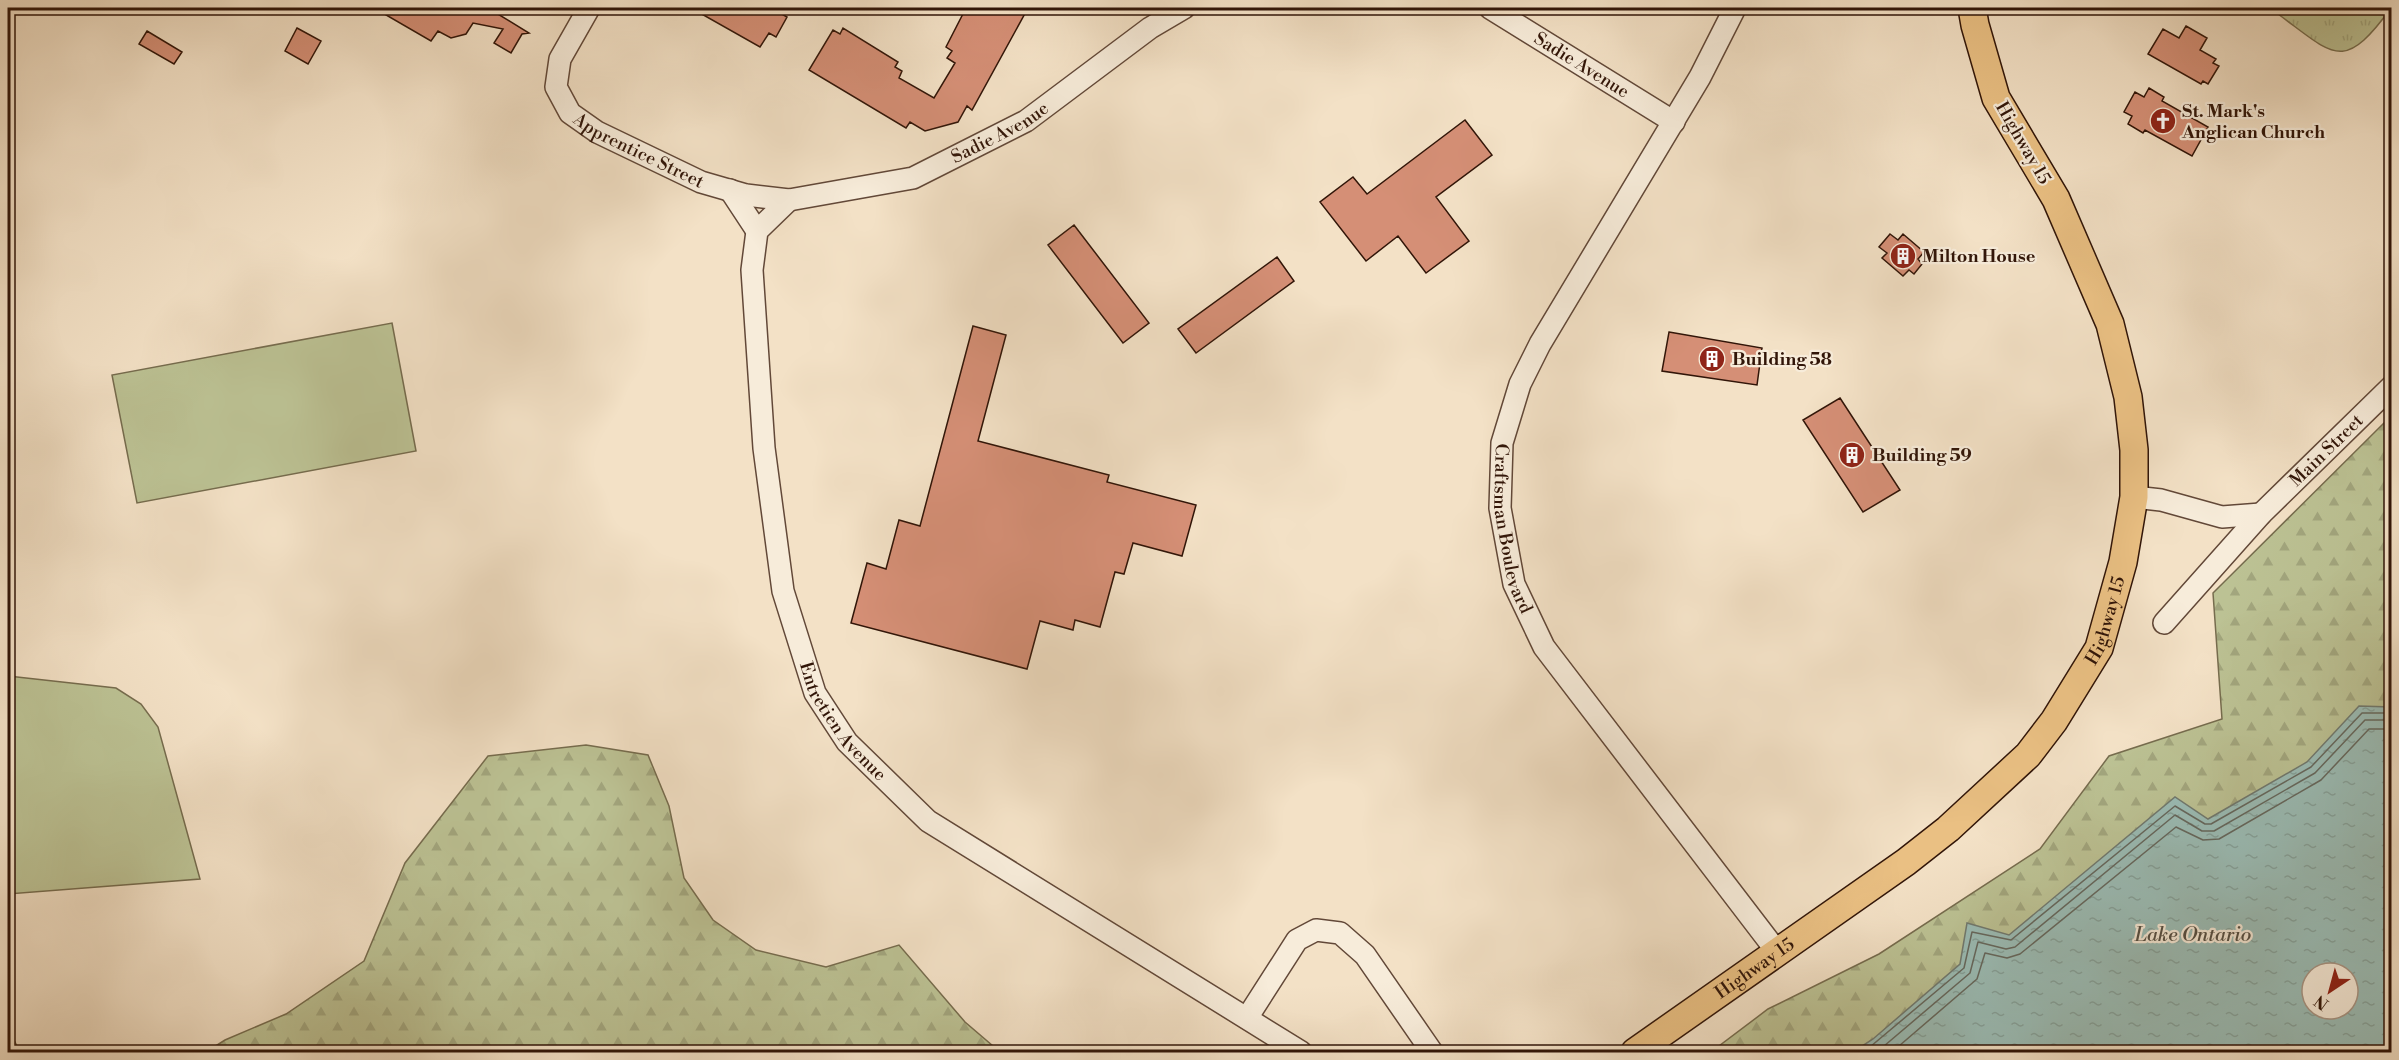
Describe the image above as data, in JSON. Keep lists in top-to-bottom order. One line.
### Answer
{"streets":{"main road":["Highway 15"],"street":["Sadie Avenue","Apprentice Street","Main Street","Craftsman Boulevard","Entretien Avenue"]},"crossings":[["Sadie Avenue","Apprentice Street"],["Sadie Avenue","Craftsman Boulevard"],["Highway 15","Craftsman Boulevard"]],"water":["Lake Ontario"],"places":{"church":["St. Mark's Anglican Church"],"building":["Milton House","Building 58","Building 59"]},"north":"bottom left"}
